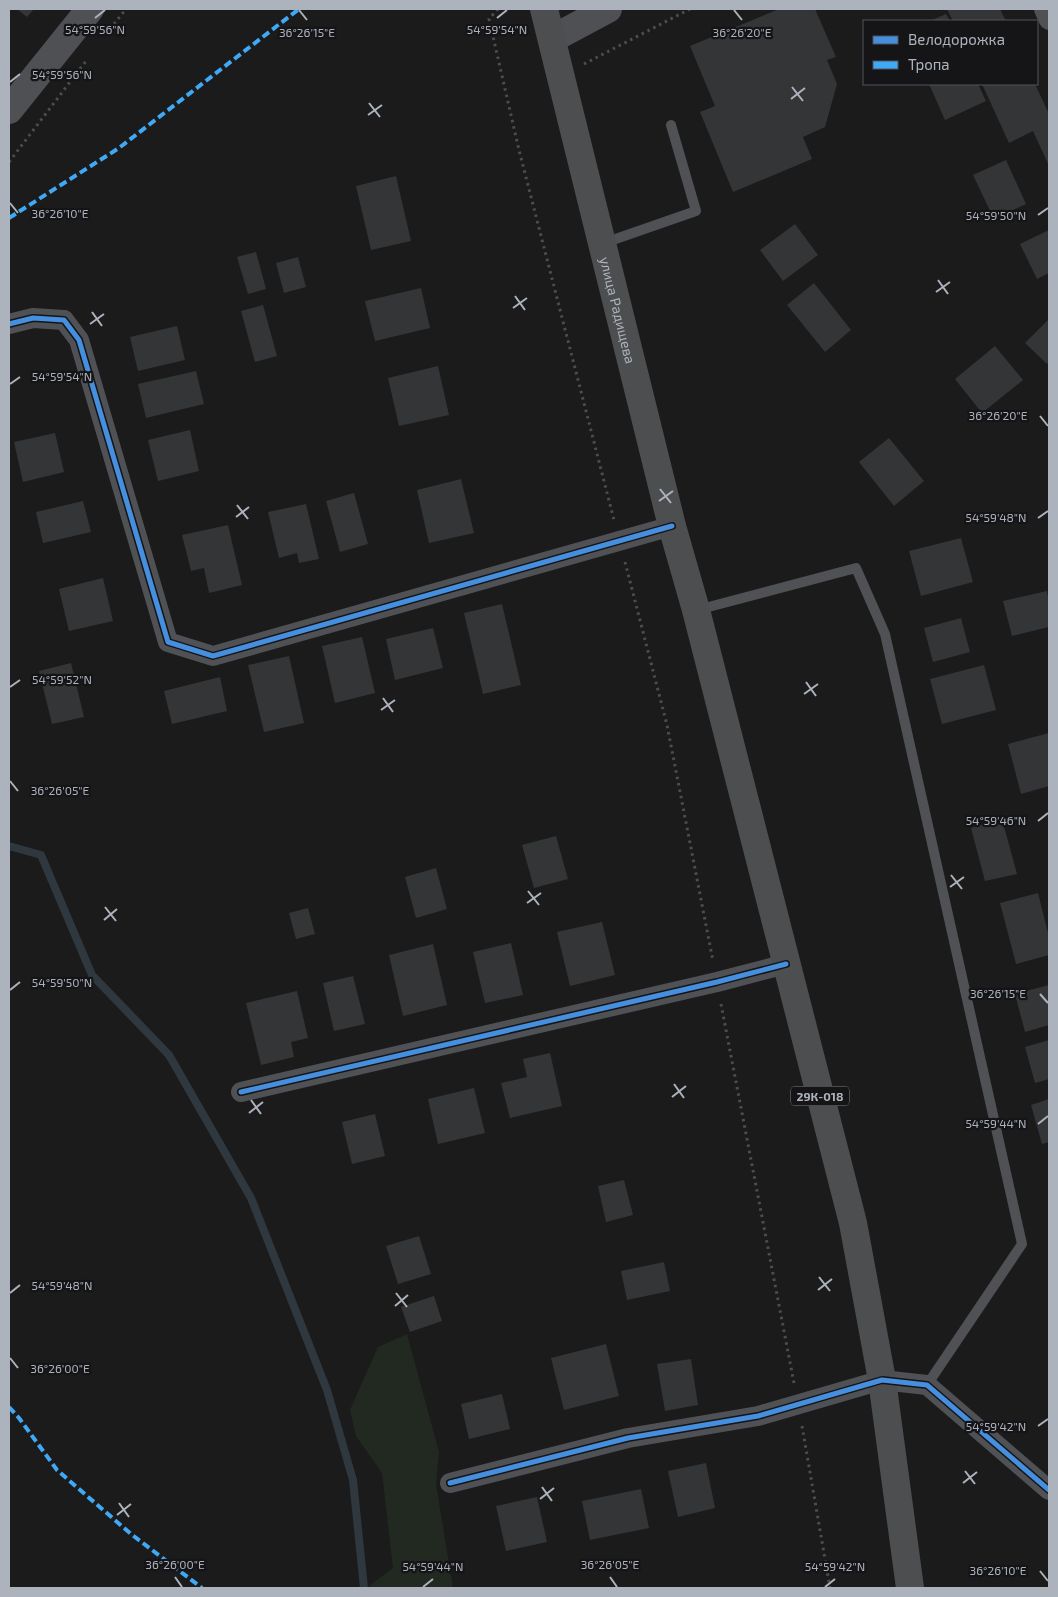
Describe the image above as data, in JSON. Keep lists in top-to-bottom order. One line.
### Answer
{"streets":{"main road":["улица Радищева","29К-018"]},"crossings":[["улица Радищева","29К-018"]],"legend":["Велодорожка","Тропа"],"coordinates":["54°59'56\"N","54°59'54\"N","36°26'15\"E","36°26'20\"E","36°26'10\"E","54°59'50\"N","54°59'48\"N","54°59'52\"N","36°26'05\"E","54°59'46\"N","54°59'44\"N","36°26'00\"E","54°59'42\"N"]}
